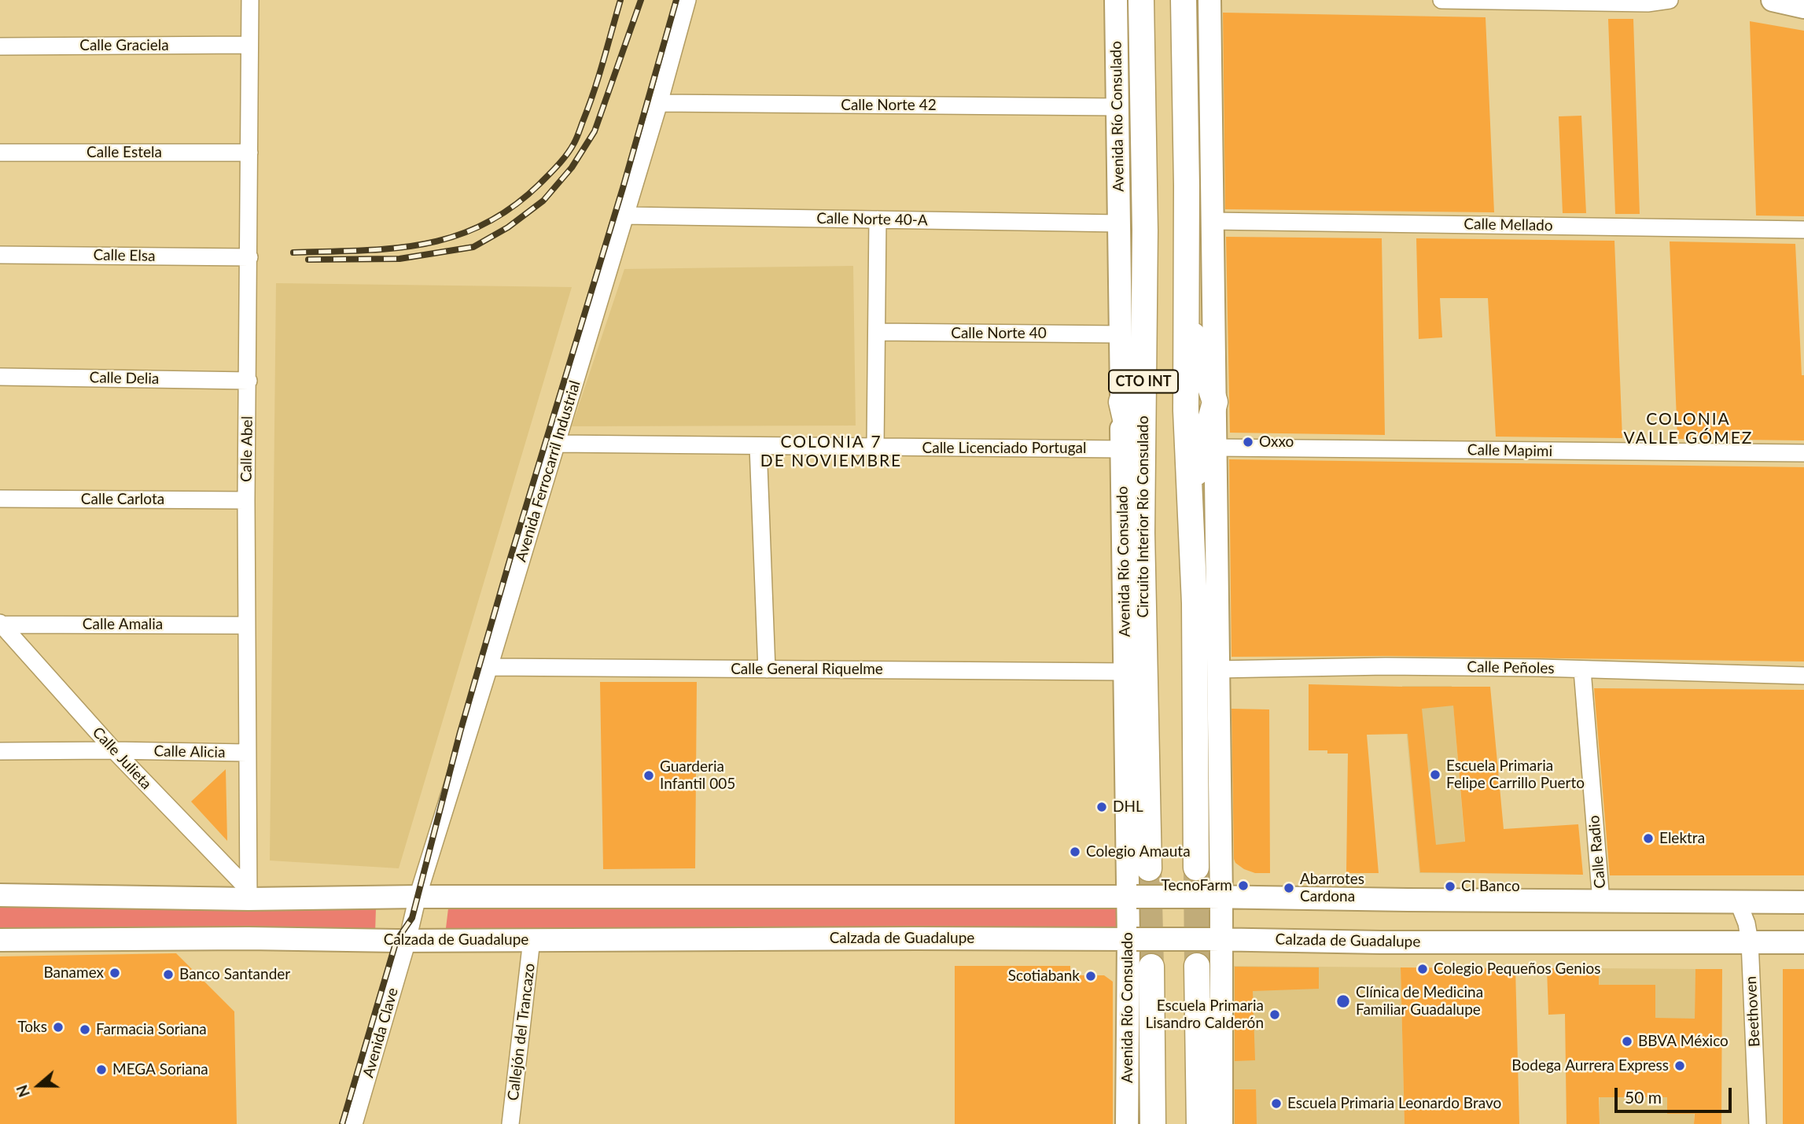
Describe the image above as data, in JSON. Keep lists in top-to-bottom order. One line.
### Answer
{"streets":{"highway":["CTO INT","Circuito Interior Río Consulado"],"main road":["Avenida Río Consulado","Calzada de Guadalupe"],"street":["Calle Graciela","Calle Norte 42","Calle Estela","Calle Norte 40-A","Calle Mellado","Calle Elsa","Calle Norte 40","Calle Delia","Calle Licenciado Portugal","Calle Abel","Calle Mapimi","Avenida Ferrocarril Industrial","Calle Carlota","Calle Amalia","Calle Peñoles","Calle General Riquelme","Calle Alicia","Calle Julieta","Calle Radio","Beethoven","Callejón del Trancazo","Avenida Clave"]},"crossings":[["Calle Graciela","Calle Abel"],["Calle Norte 42","Avenida Río Consulado"],["Calle Norte 42","Avenida Ferrocarril Industrial"],["Avenida Río Consulado","Calle Norte 40-A"],["Avenida Río Consulado","Calle Norte 40"],["Avenida Río Consulado","Calle Licenciado Portugal"],["Avenida Río Consulado","Circuito Interior Río Consulado"],["Avenida Río Consulado","Calle General Riquelme"],["Avenida Río Consulado","Calzada de Guadalupe"],["Calle Estela","Calle Abel"],["Calle Norte 40-A","Avenida Ferrocarril Industrial"],["Calle Elsa","Calle Abel"],["Calle Norte 40","Circuito Interior Río Consulado"],["Calle Delia","Calle Abel"],["Calle Licenciado Portugal","Avenida Ferrocarril Industrial"],["Calle Abel","Calle Carlota"],["Calle Abel","Calle Amalia"],["Calle Abel","Calle Alicia"],["Calle Abel","Calle Julieta"],["Avenida Ferrocarril Industrial","Calle General Riquelme"],["Avenida Ferrocarril Industrial","Calzada de Guadalupe"],["Avenida Ferrocarril Industrial","Avenida Clave"],["Calle Amalia","Calle Julieta"],["Calle Peñoles","Calle Radio"],["Calle Alicia","Calle Julieta"],["Calzada de Guadalupe","Beethoven"],["Calzada de Guadalupe","Callejón del Trancazo"],["Calzada de Guadalupe","Avenida Clave"]],"districts":["COLONIA VALLE GÓMEZ","COLONIA 7 DE NOVIEMBRE"],"places":["Oxxo","Escuela Primaria Felipe Carrillo Puerto","Guarderia Infantil 005","DHL","Elektra","Colegio Amauta","TecnoFarm","CI Banco","Abarrotes Cardona","Colegio Pequeños Genios","Banamex","Banco Santander","Scotiabank","Clínica de Medicina Familiar Guadalupe","Escuela Primaria Lisandro Calderón","Toks","Farmacia Soriana","BBVA México","Bodega Aurrera Express","MEGA Soriana","Escuela Primaria Leonardo Bravo"],"scale_bar":"50 m","north":"left"}
